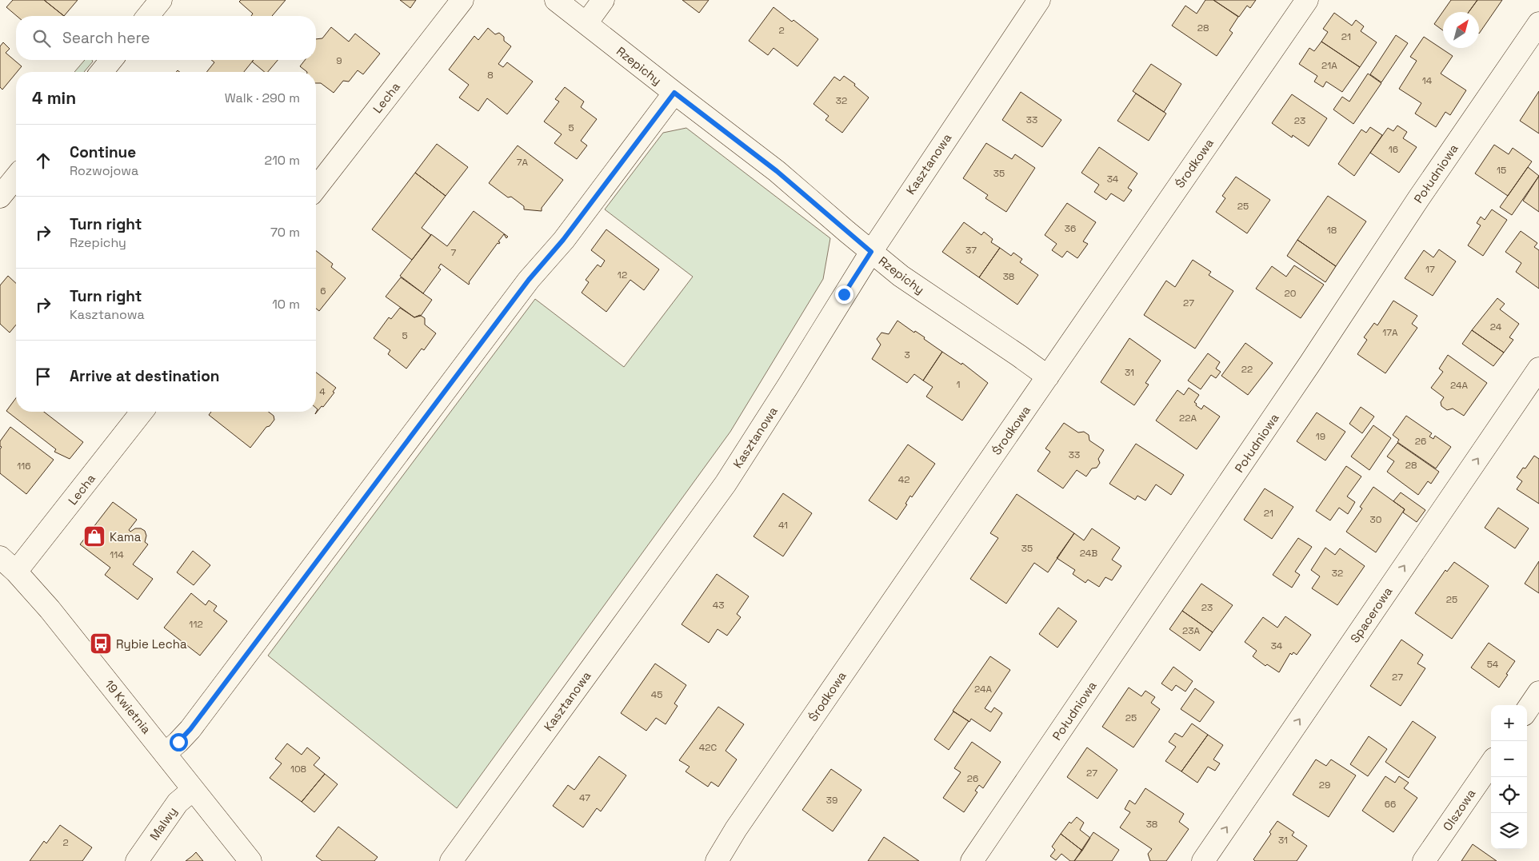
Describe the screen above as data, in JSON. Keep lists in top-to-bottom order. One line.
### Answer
{"streets":{"street":["Rzepichy","Lecha","Środkowa","Kasztanowa","Południowa","Spacerowa","19 Kwietnia","Olszowa","Malwy"]},"crossings":[["Rzepichy","Środkowa"],["Rzepichy","Kasztanowa"],["Lecha","19 Kwietnia"],["19 Kwietnia","Malwy"]],"one_way":["Spacerowa"],"places":{"shop":["Kama"],"bus stop":["Rybie Lecha"]},"house_numbers":["28","2","21","9","21A","8","14","32","33","23","5","16","7A","15","35","34","25","36","18","37","7","17","12","38","6","20","27","24","17A","5","3","22","31","1","24A","4","22A","19","26","33","28","116","42","21","30","41","35","24B","114","32","25","43","23","112","23A","34","54","27","24A","45","25","42C","108","27","26","29","47","39","66","38","31","2"],"north":"top right","page":{"search":"Search here","heading":["4 min","Walk · 290 m"],"list":[["Continue","Rozwojowa","210 m"],["Turn right","Rzepichy","70 m"],["Turn right","Kasztanowa","10 m"],"Arrive at destination"],"map_buttons":["+","−"]}}
